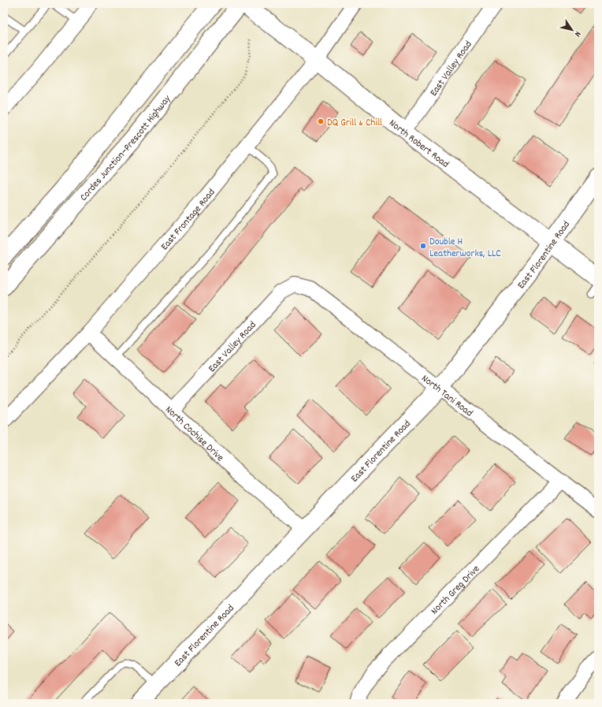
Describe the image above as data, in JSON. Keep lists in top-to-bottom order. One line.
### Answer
{"streets":{"main road":["North Robert Road","Cordes Junction–Prescott Highway","East Florentine Road"],"street":["East Valley Road","East Frontage Road","North Tani Road","North Cochise Drive","North Greg Drive"]},"crossings":[["East Valley Road","North Robert Road"],["East Valley Road","North Tani Road"],["East Valley Road","North Cochise Drive"],["North Robert Road","East Frontage Road"],["North Robert Road","East Florentine Road"],["East Frontage Road","North Cochise Drive"],["East Florentine Road","North Tani Road"],["East Florentine Road","North Cochise Drive"],["North Tani Road","North Greg Drive"]],"places":["DQ Grill & Chill","Double H Leatherworks, LLC"],"north":"bottom right"}
